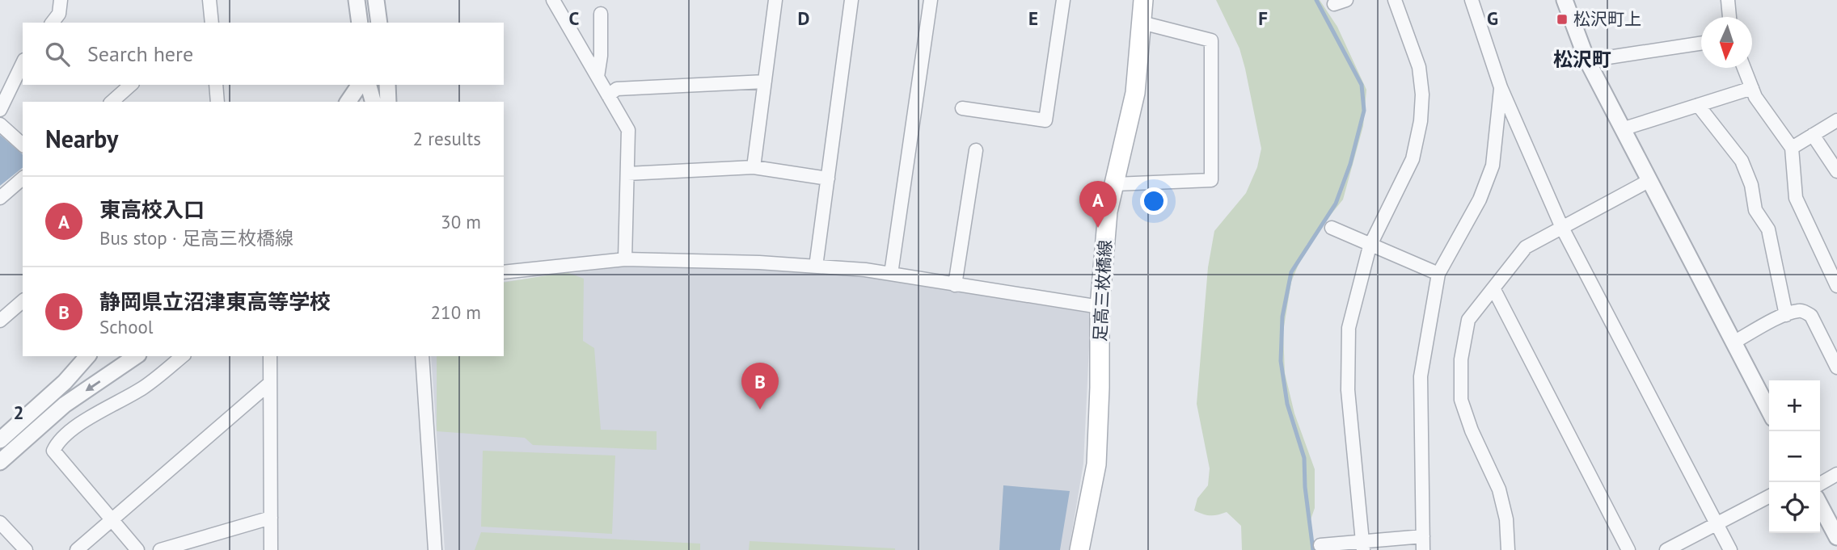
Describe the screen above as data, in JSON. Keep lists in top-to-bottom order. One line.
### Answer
{"streets":{"main road":["足高三枚橋線"]},"districts":["松沢町"],"places":{"transit":["松沢町上"]},"north":"bottom","page":{"search":"Search here","heading":["Nearby","2 results"],"list":[{"mark":"A","name":"東高校入口","note":"Bus stop · 足高三枚橋線","value":"30 m"},{"mark":"B","name":"静岡県立沼津東高等学校","note":"School","value":"210 m"}],"pins":["A","B"],"map_buttons":["+","−"]},"grid":{"columns":["C","D","E","F","G"],"rows":["2"]}}
